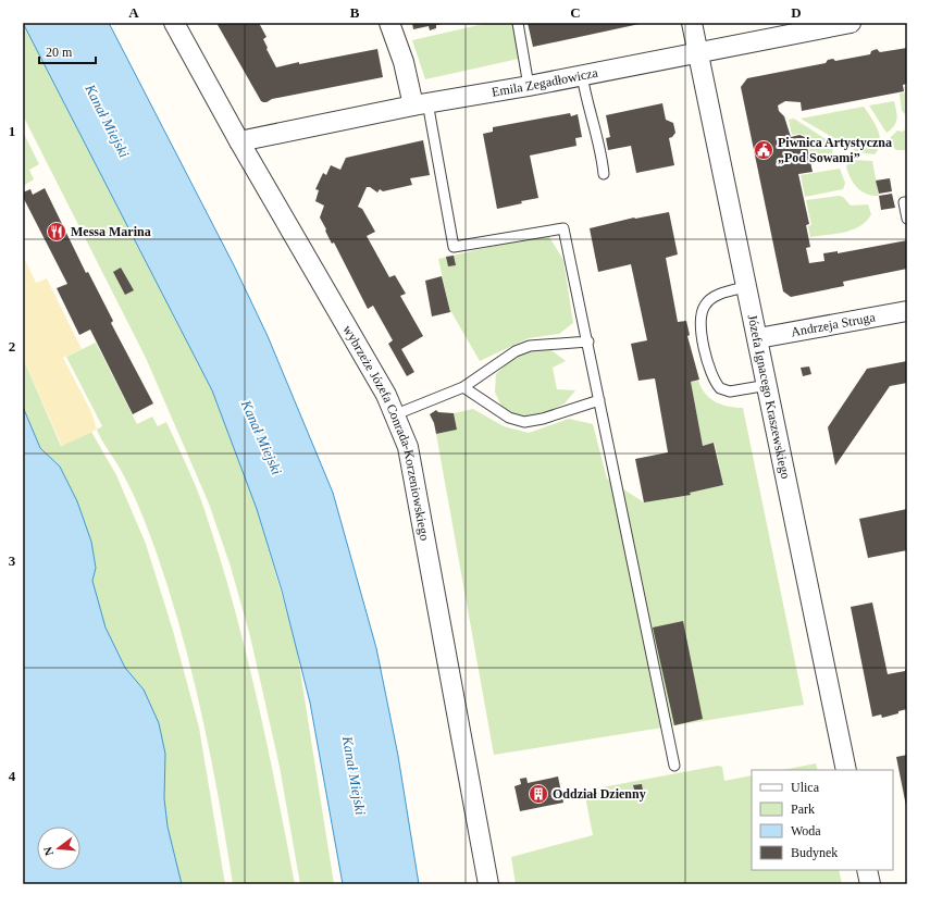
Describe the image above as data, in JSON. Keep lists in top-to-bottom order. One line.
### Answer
{"streets":{"street":["Emila Zegadłowicza","Andrzeja Struga","Józefa Ignacego Kraszewskiego","wybrzeże Józefa Conrada-Korzeniowskiego"]},"crossings":[["Emila Zegadłowicza","Józefa Ignacego Kraszewskiego"],["Emila Zegadłowicza","wybrzeże Józefa Conrada-Korzeniowskiego"],["Andrzeja Struga","Józefa Ignacego Kraszewskiego"]],"water":["Kanał Miejski"],"places":{"public building":["Piwnica Artystyczna „Pod Sowami”"],"restaurant":["Messa Marina"],"building":["Oddział Dzienny"]},"legend":["Ulica","Park","Woda","Budynek"],"scale_bar":"20 m","north":"left","grid":{"columns":["A","B","C","D"],"rows":["1","2","3","4"]}}
